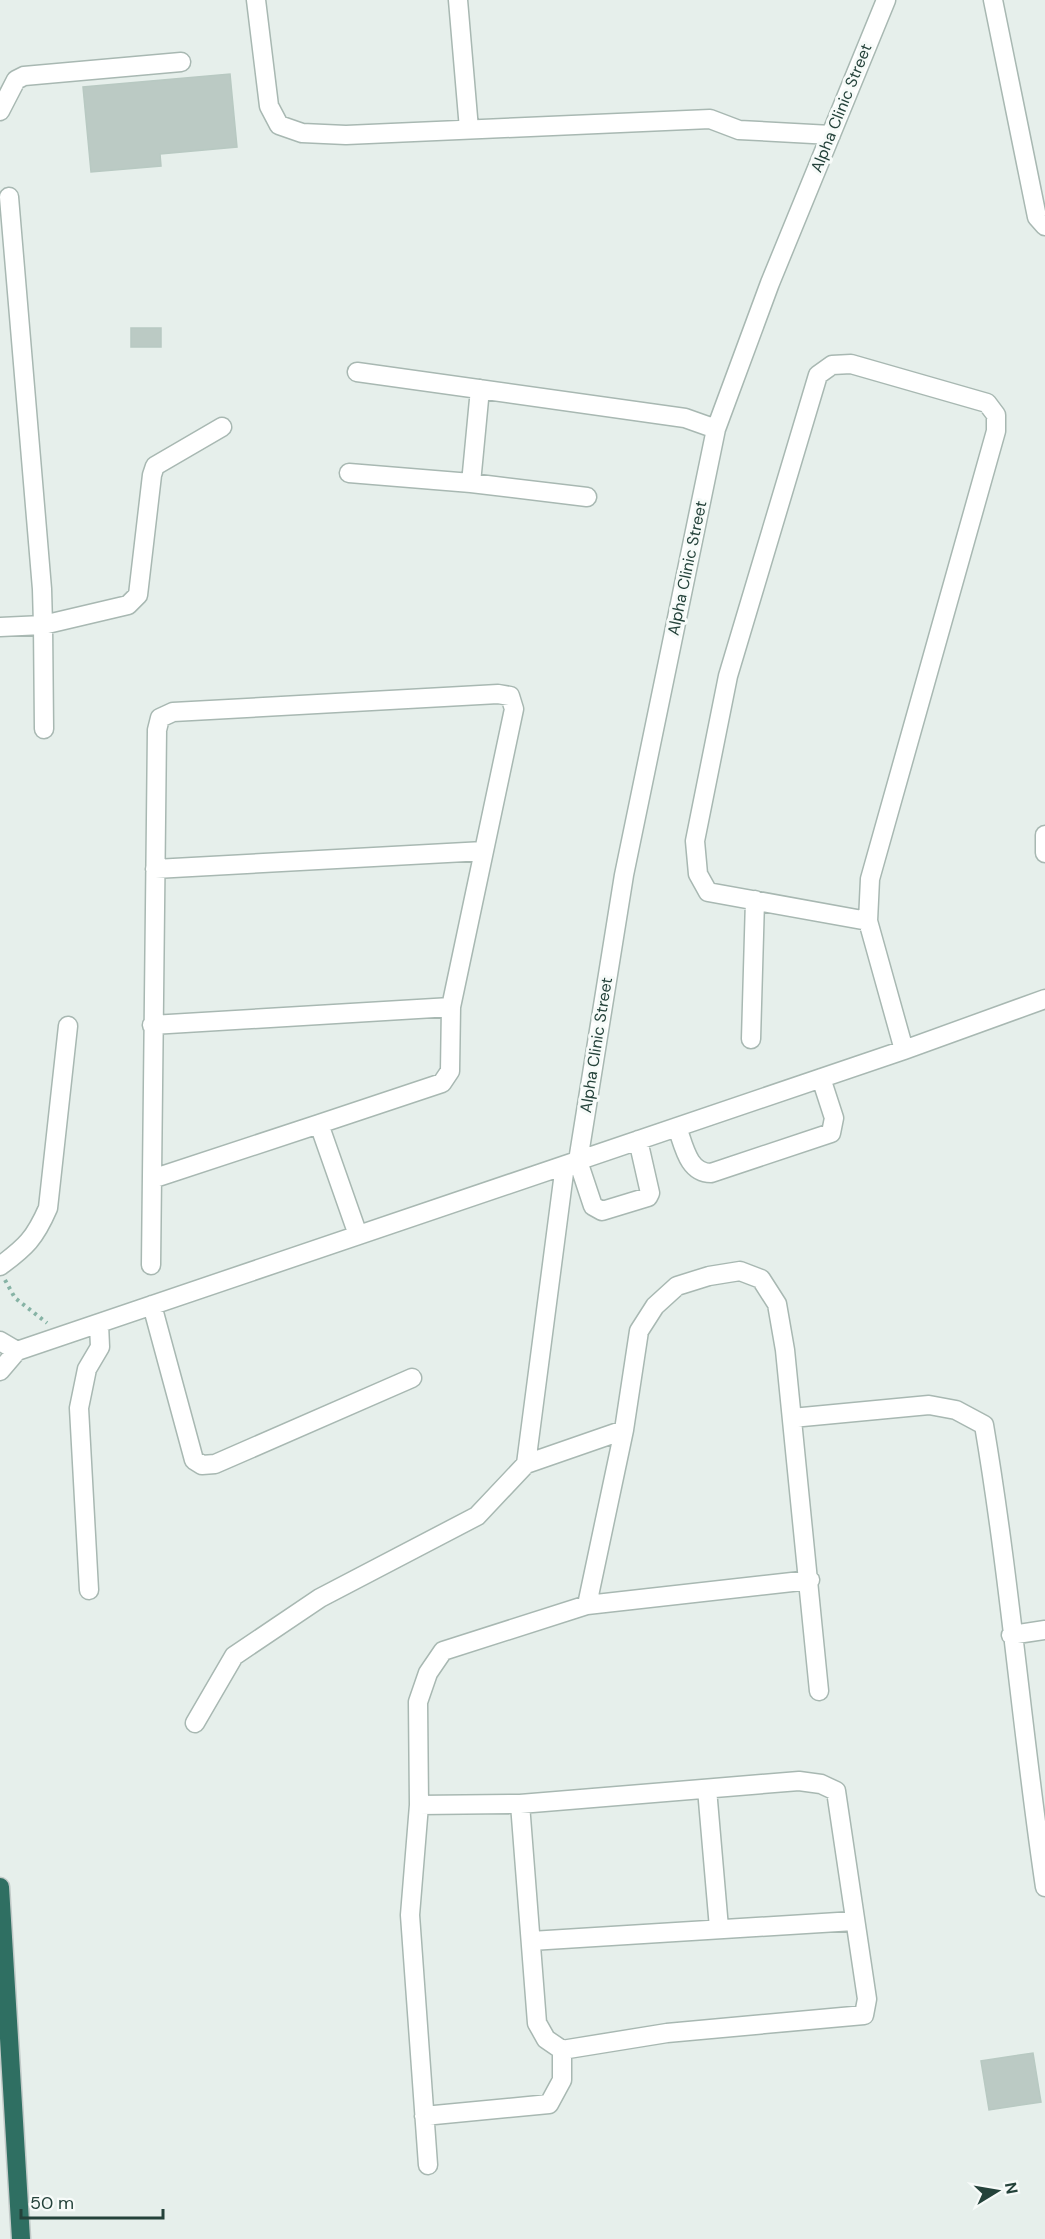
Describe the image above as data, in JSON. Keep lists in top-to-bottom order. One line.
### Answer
{"streets":{"street":["Alpha Clinic Street"]},"scale_bar":"50 m","north":"right"}
